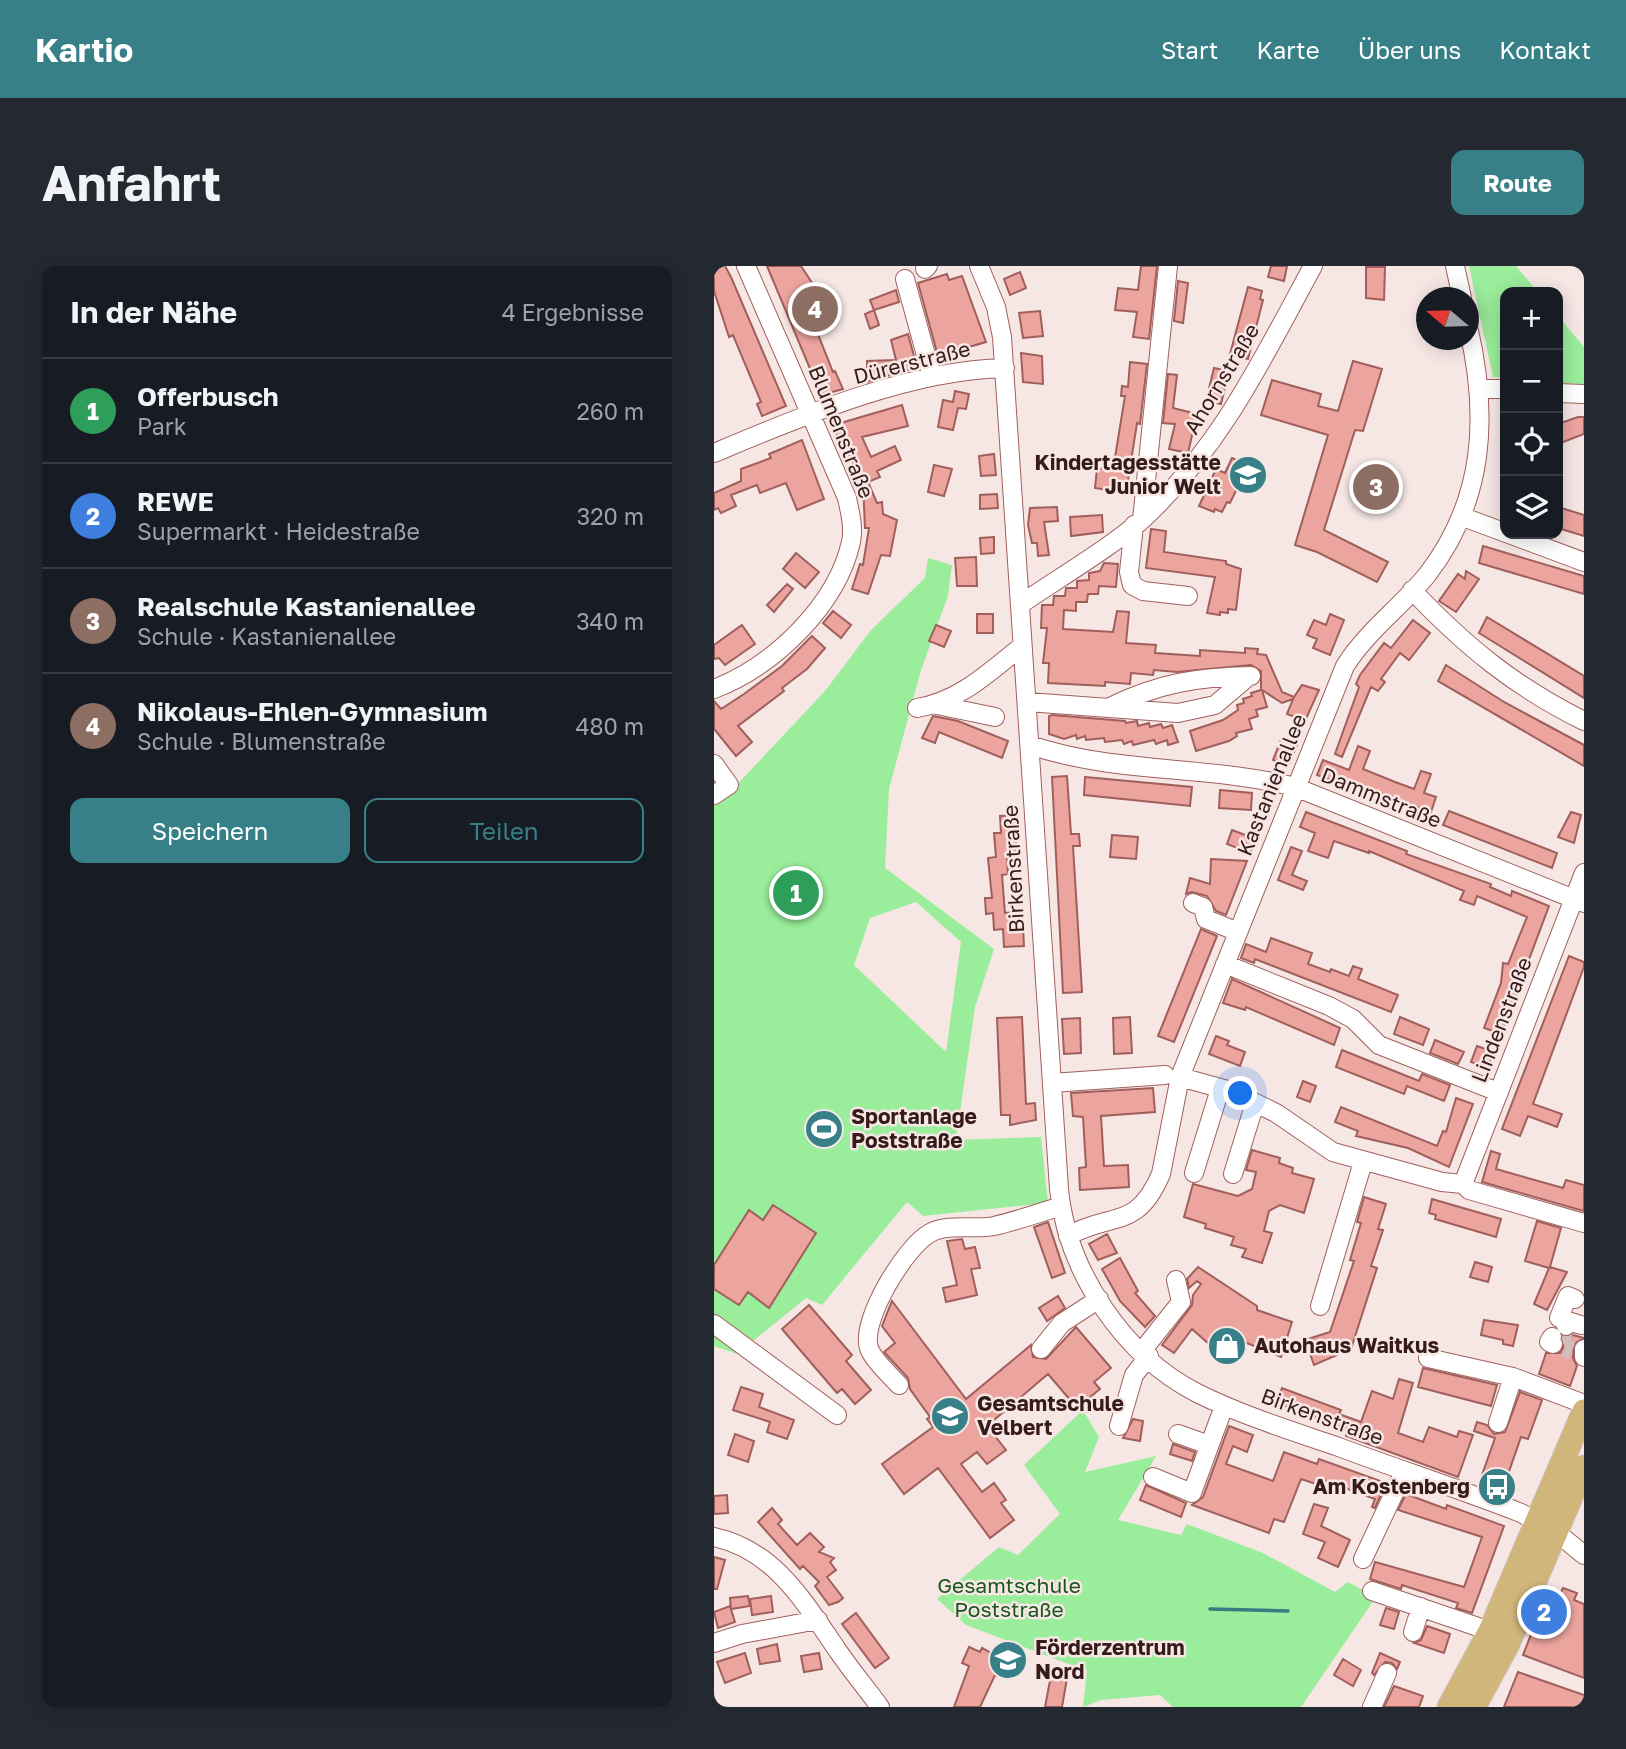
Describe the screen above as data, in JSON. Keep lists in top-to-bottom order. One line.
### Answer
{"streets":{"street":["Dürerstraße","Ahornstraße","Blumenstraße","Kastanienallee","Dammstraße","Birkenstraße","Lindenstraße"]},"crossings":[["Dürerstraße","Blumenstraße"],["Dürerstraße","Birkenstraße"],["Ahornstraße","Birkenstraße"],["Kastanienallee","Dammstraße"],["Kastanienallee","Birkenstraße"],["Dammstraße","Birkenstraße"],["Dammstraße","Lindenstraße"]],"parks":["Gesamtschule Poststraße"],"places":{"school or university":["Kindertagesstätte Junior Welt","Gesamtschule Velbert","Förderzentrum Nord"],"sports":["Sportanlage Poststraße"],"shop":["Autohaus Waitkus"],"bus stop":["Am Kostenberg"]},"north":"left","page":{"header":"Kartio","nav":["Start","Karte","Über uns","Kontakt"],"buttons":["Route",["Speichern","Teilen"]],"title":"Anfahrt","heading":["In der Nähe","4 Ergebnisse"],"pins":["4","3","1","2"],"map_buttons":["+","−"],"list":[{"mark":"1","name":"Offerbusch","note":"Park","value":"260 m"},{"mark":"2","name":"REWE","note":"Supermarkt · Heidestraße","value":"320 m"},{"mark":"3","name":"Realschule Kastanienallee","note":"Schule · Kastanienallee","value":"340 m"},{"mark":"4","name":"Nikolaus-Ehlen-Gymnasium","note":"Schule · Blumenstraße","value":"480 m"}]}}
